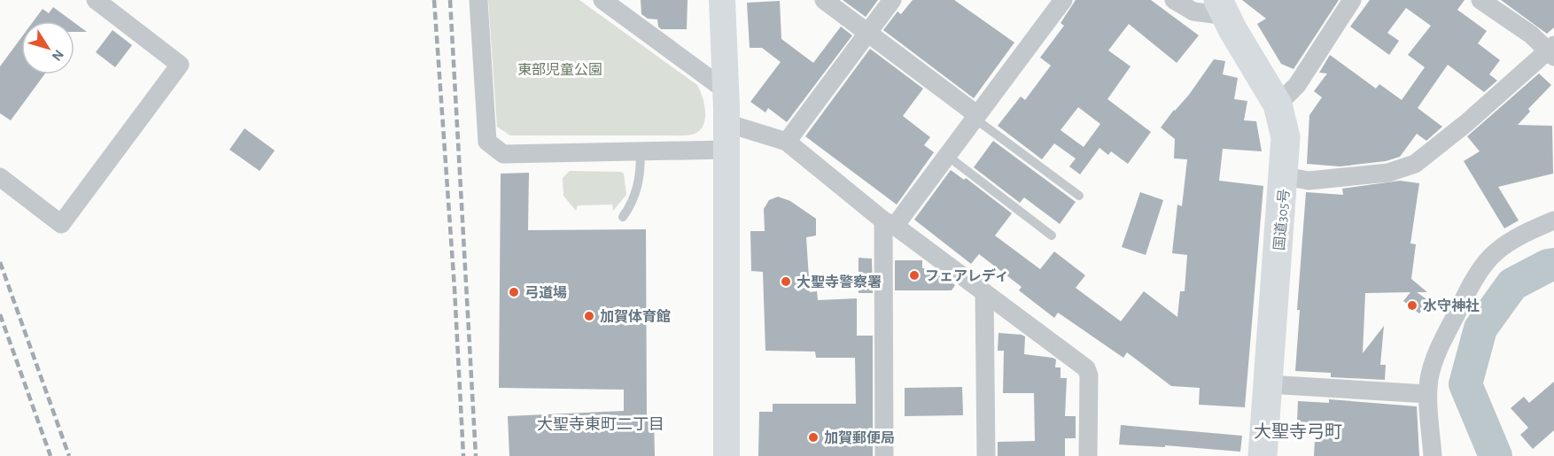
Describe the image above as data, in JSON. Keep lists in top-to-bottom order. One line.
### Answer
{"streets":{"highway":["国道305号"]},"districts":["大聖寺東町二丁目","大聖寺弓町"],"parks":["東部児童公園"],"places":["フェアレディ","大聖寺警察署","弓道場","水守神社","加賀体育館","加賀郵便局"],"north":"bottom right"}
